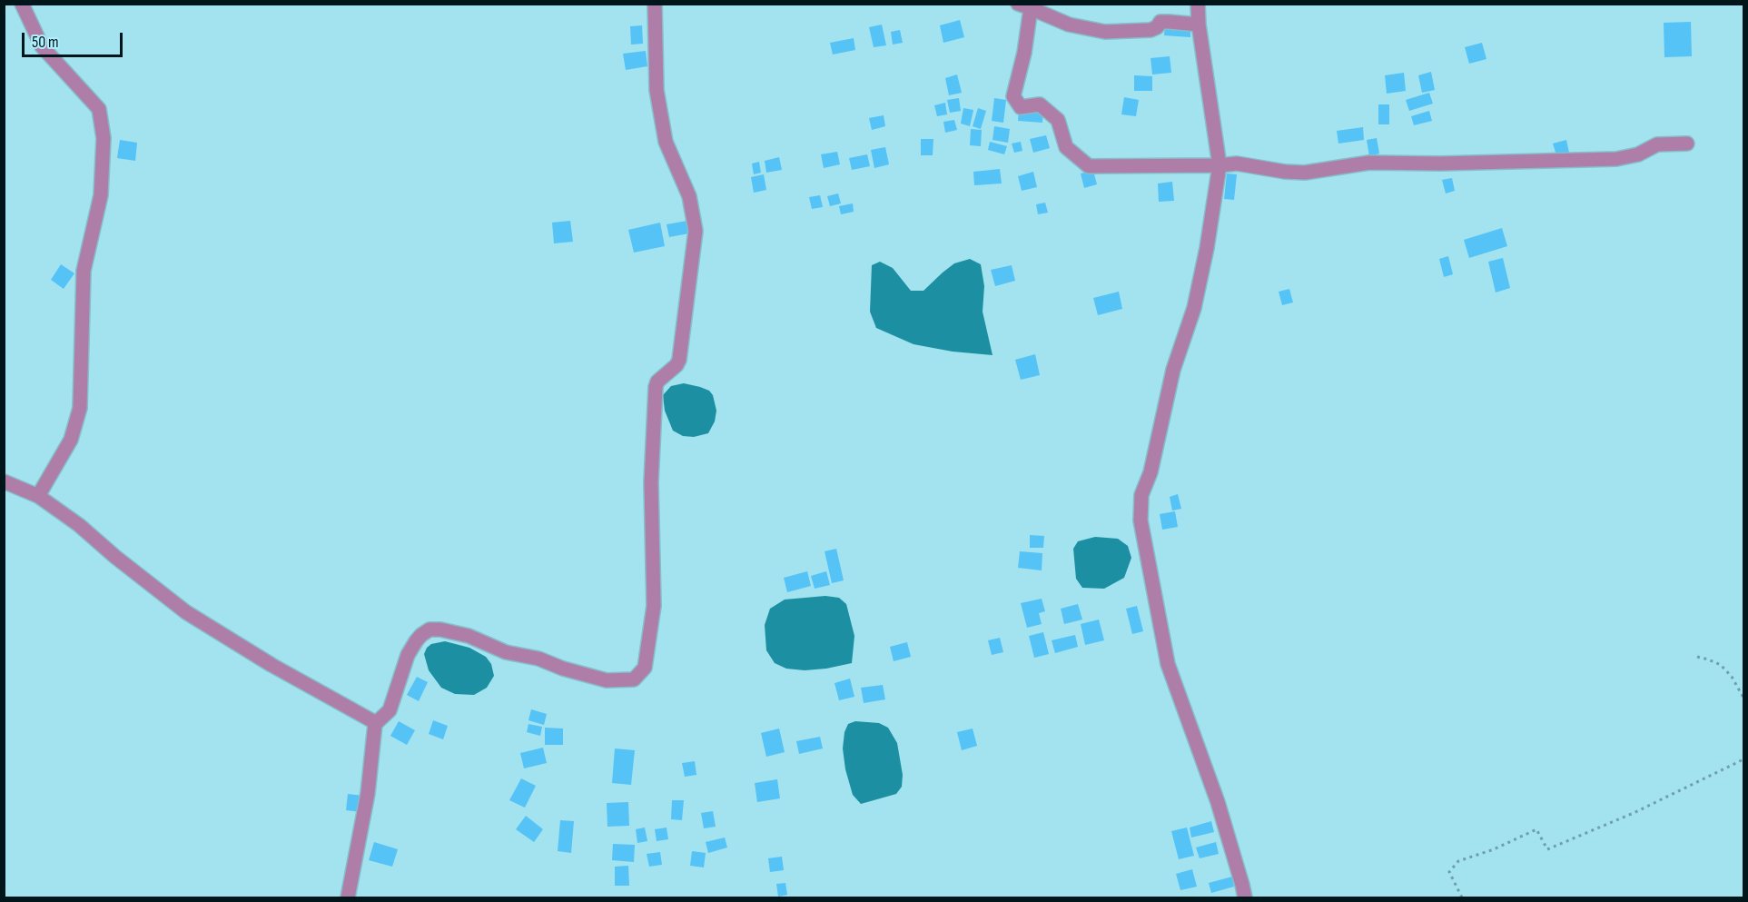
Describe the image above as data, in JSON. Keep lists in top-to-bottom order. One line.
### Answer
{"scale_bar":"50 m"}
